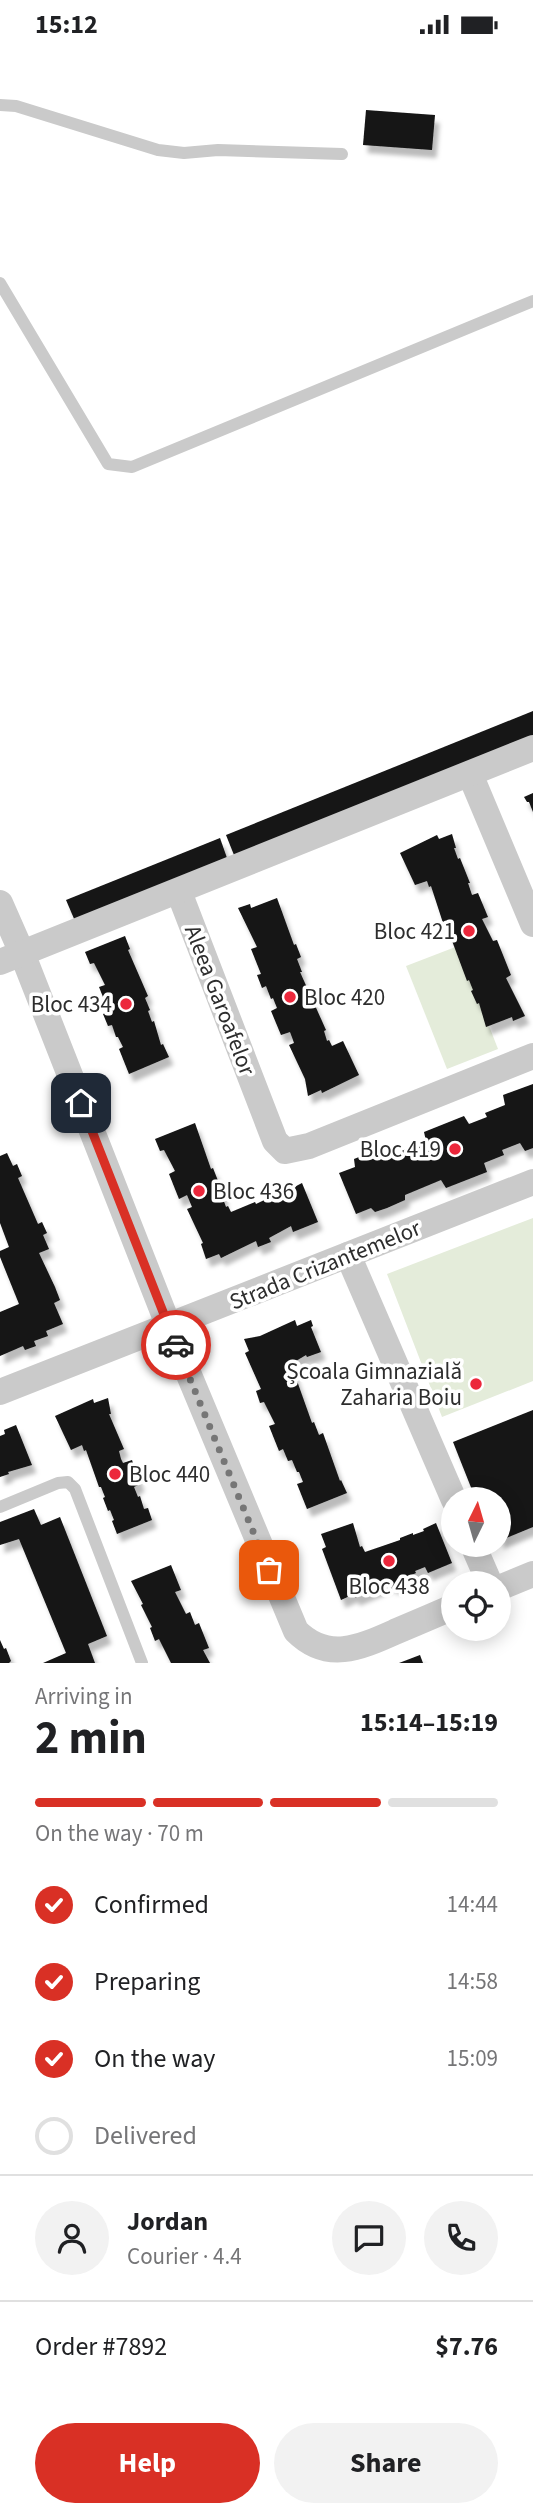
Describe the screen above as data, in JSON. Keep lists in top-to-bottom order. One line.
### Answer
{"streets":{"street":["Aleea Garoafelor","Strada Crizantemelor"]},"places":["Bloc 421","Bloc 420","Bloc 434","Bloc 419","Bloc 436","Școala Gimnazială Zaharia Boiu","Bloc 440","Bloc 438"],"north":"top","page":{"status":"15:12","heading":["2 min","Arriving in","15:14–15:19"],"panel":["Jordan","Courier · 4.4","Order #7892","$7.76"],"bar":"On the way · 70 m","list":[["Confirmed","14:44"],["Preparing","14:58"],["On the way","15:09"],"Delivered"],"buttons":["Help","Share"]}}
